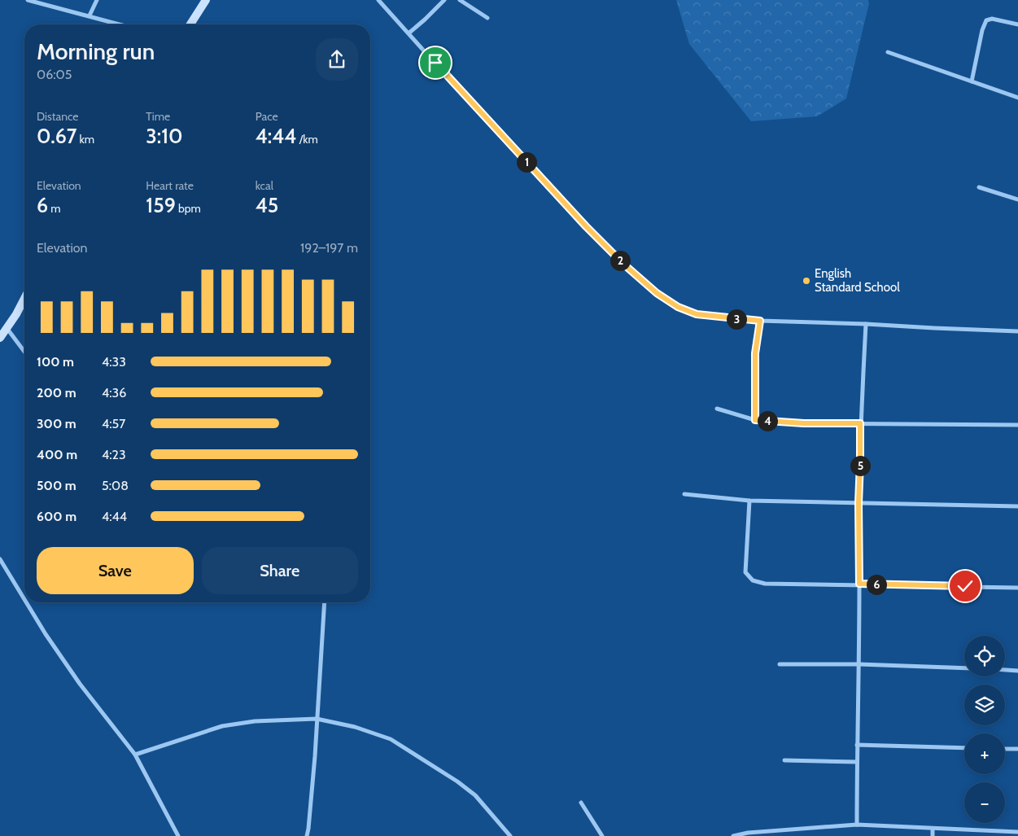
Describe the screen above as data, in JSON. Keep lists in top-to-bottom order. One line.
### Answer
{"places":["English Standard School"],"page":{"heading":["Morning run","06:05"],"stats":[["Distance","0.67 km"],["Time","3:10"],["Pace","4:44 /km"],["Elevation","6 m"],["Heart rate","159 bpm"],["kcal","45"]],"pins":["1","2","3","4","5","6"],"chart":["Elevation","192–197 m"],"list":[{"name":"100 m","note":"4:33"},{"name":"200 m","note":"4:36"},{"name":"300 m","note":"4:57"},{"name":"400 m","note":"4:23"},{"name":"500 m","note":"5:08"},{"name":"600 m","note":"4:44"}],"buttons":["Save","Share"],"map_buttons":["+","−"]}}
